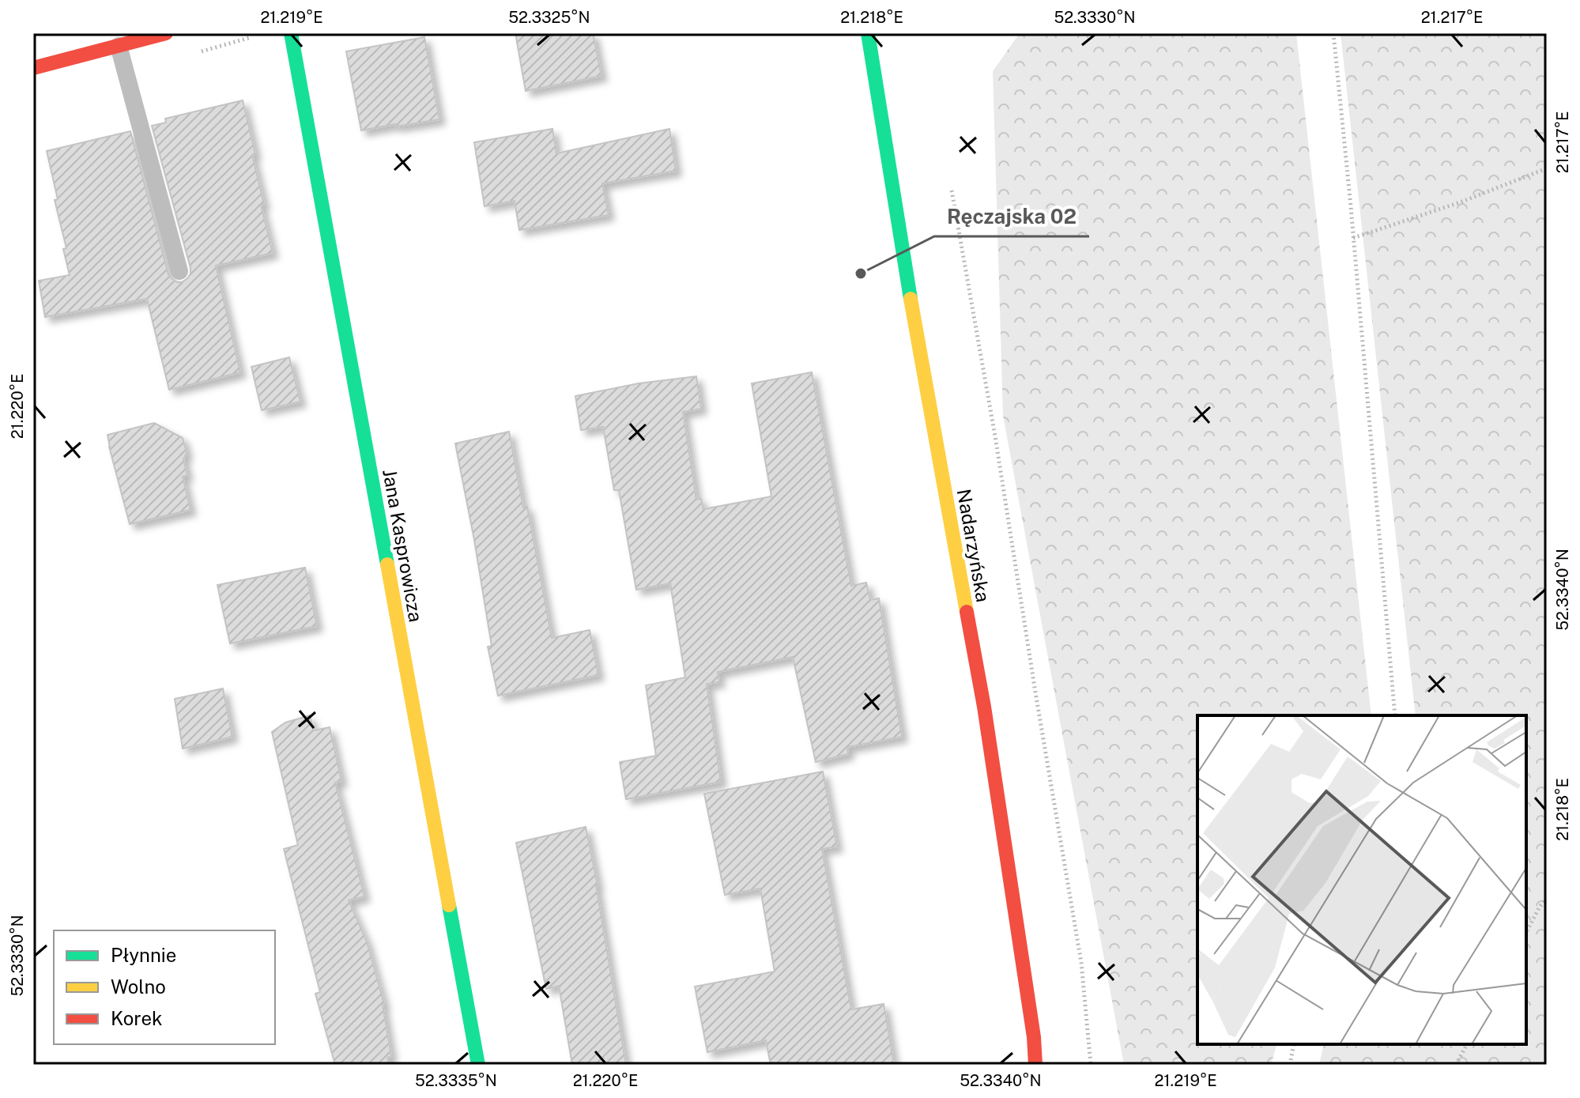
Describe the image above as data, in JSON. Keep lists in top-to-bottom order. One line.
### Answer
{"streets":{"street":["Jana Kasprowicza","Nadarzyńska"]},"places":["Ręczajska 02"],"legend":["Płynnie","Wolno","Korek"],"coordinates":["21.219°E","52.3325°N","21.218°E","52.3330°N","21.217°E","21.220°E","52.3340°N","52.3335°N"]}
